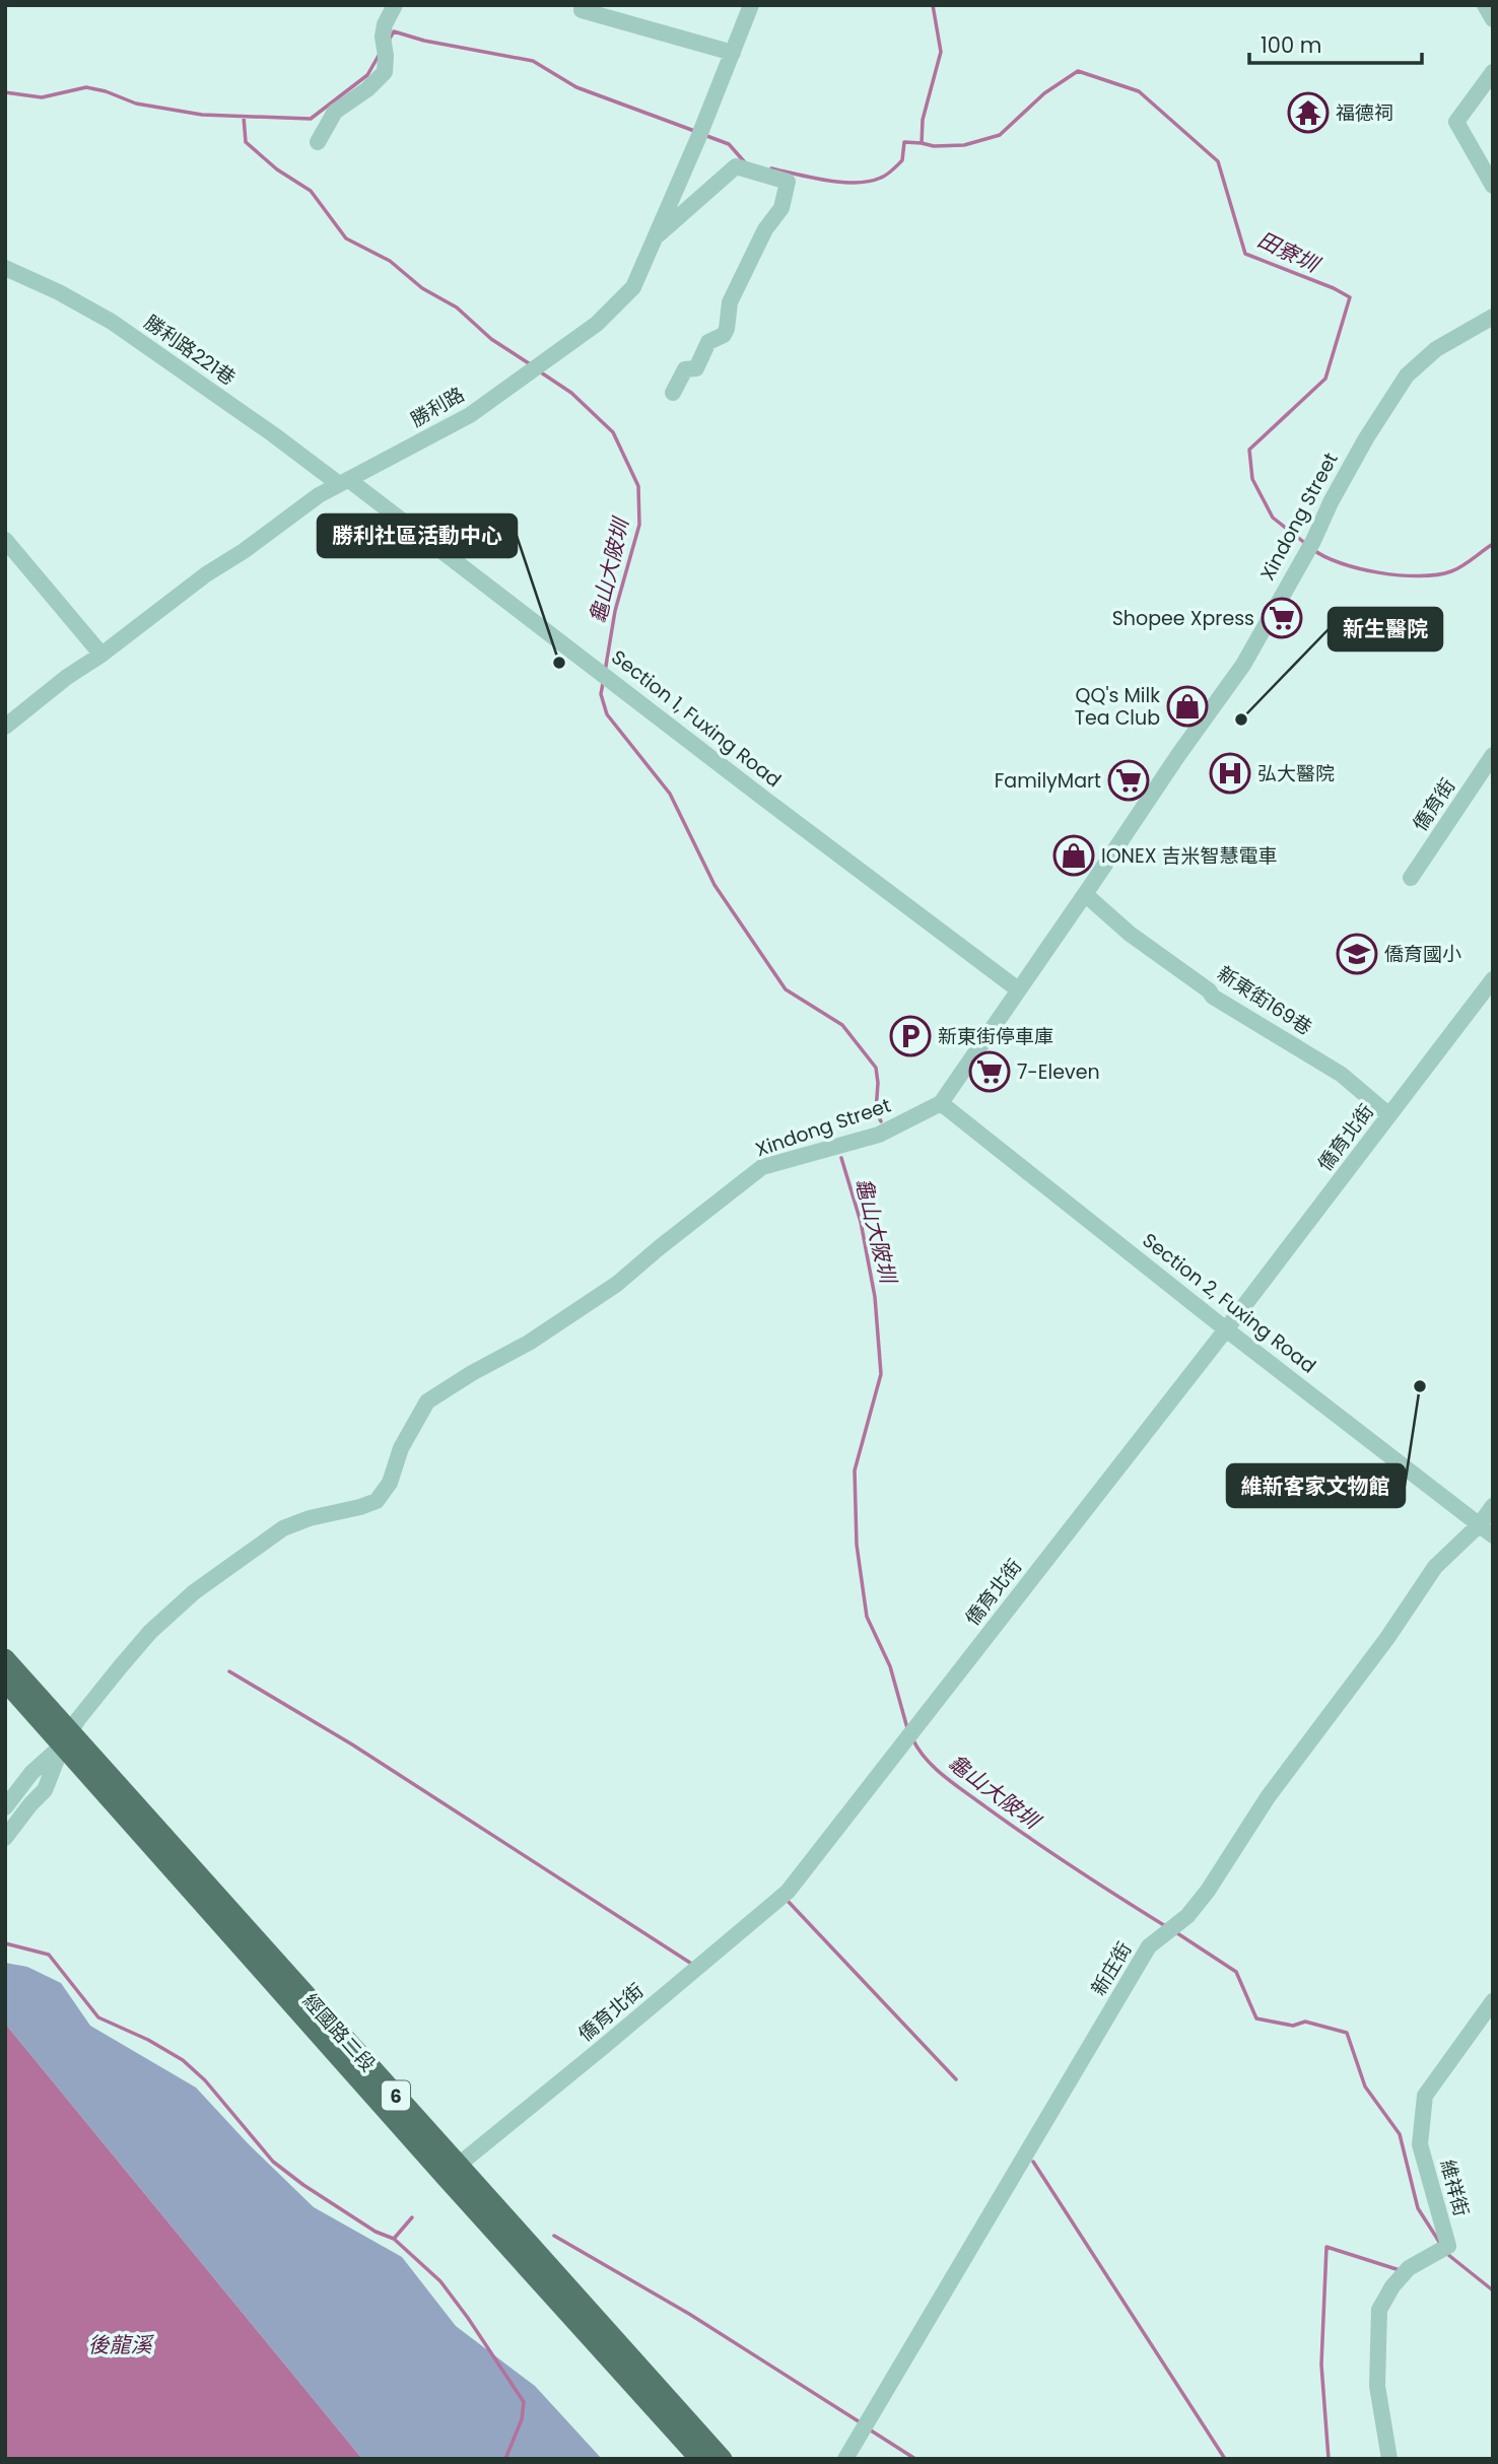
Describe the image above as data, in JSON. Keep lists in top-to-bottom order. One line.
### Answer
{"streets":{"main road":["經國路二段","6"],"street":["勝利路221巷","勝利路","Xindong Street","Section 1, Fuxing Road","僑育街","新東街169巷","僑育北街","Section 2, Fuxing Road","新庄街","維祥街"]},"crossings":[["勝利路221巷","勝利路"],["勝利路221巷","Section 1, Fuxing Road"],["勝利路","Section 1, Fuxing Road"],["Xindong Street","Section 1, Fuxing Road"],["Xindong Street","新東街169巷"],["Xindong Street","Section 2, Fuxing Road"],["Xindong Street","經國路二段"],["Xindong Street","6"],["新東街169巷","僑育北街"],["僑育北街","Section 2, Fuxing Road"],["僑育北街","經國路二段"],["Section 2, Fuxing Road","新庄街"],["經國路二段","6"]],"water":["田寮圳","龜山大陂圳","後龍溪"],"places":{"temple":["福德祠"],"supermarket":["Shopee Xpress","FamilyMart","7-Eleven"],"other":["勝利社區活動中心","新生醫院","維新客家文物館"],"shop":["QQ's Milk Tea Club","IONEX 吉米智慧電車"],"hospital":["弘大醫院"],"school or university":["僑育國小"],"parking":["新東街停車庫"]},"scale_bar":"100 m"}
